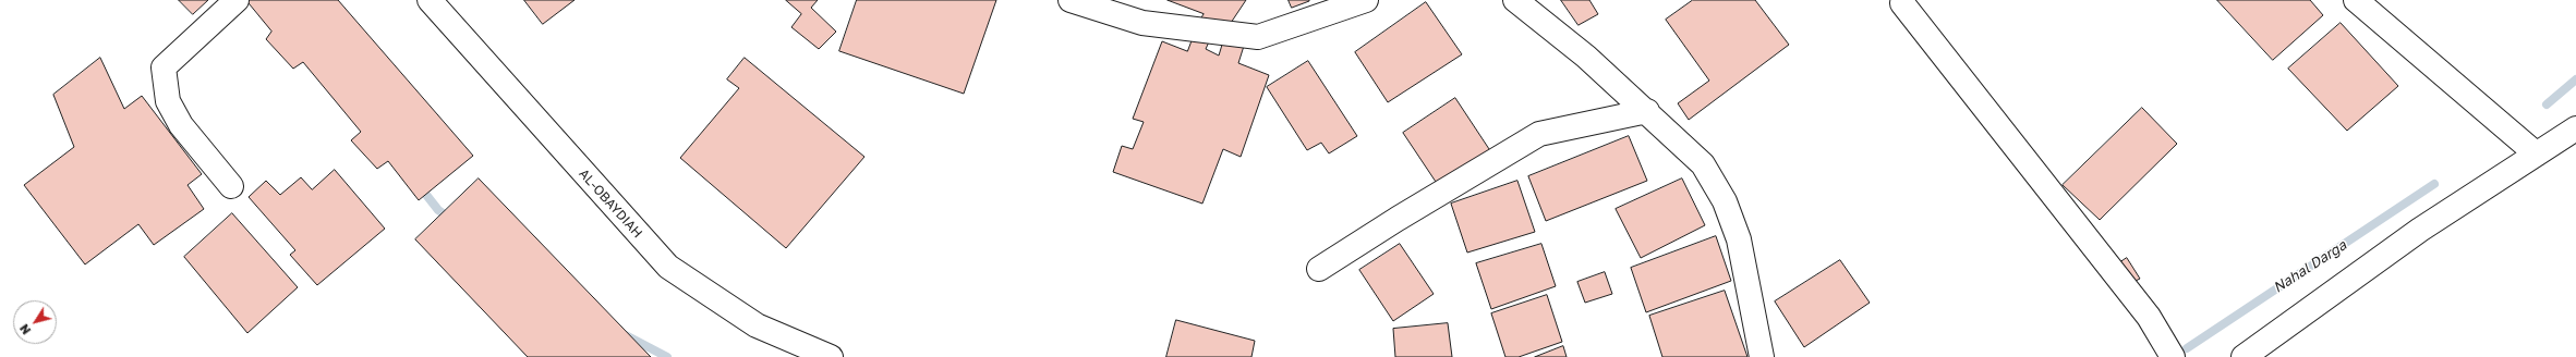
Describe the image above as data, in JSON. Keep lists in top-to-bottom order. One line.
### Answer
{"streets":{"street":["AL-OBAYDIAH"]},"water":["Nahal Darga"],"north":"bottom left"}
